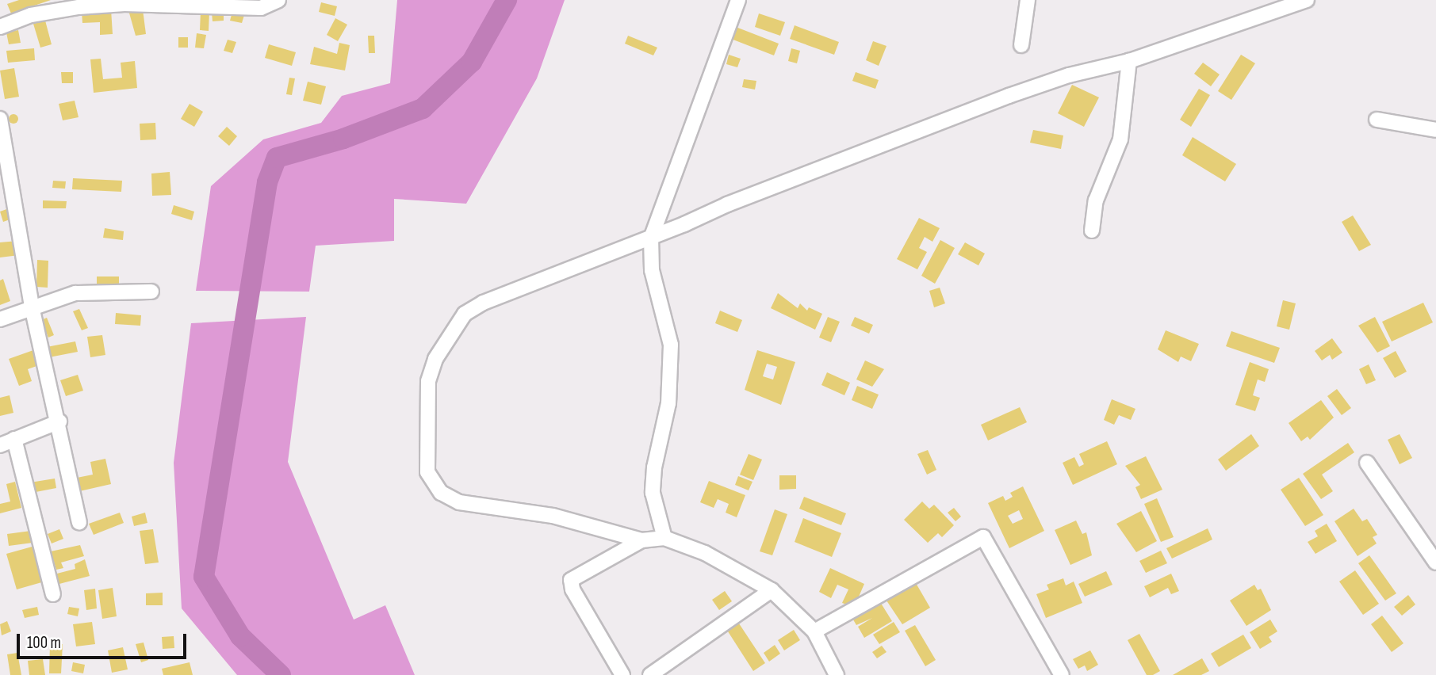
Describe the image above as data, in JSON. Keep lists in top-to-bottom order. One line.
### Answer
{"scale_bar":"100 m"}
